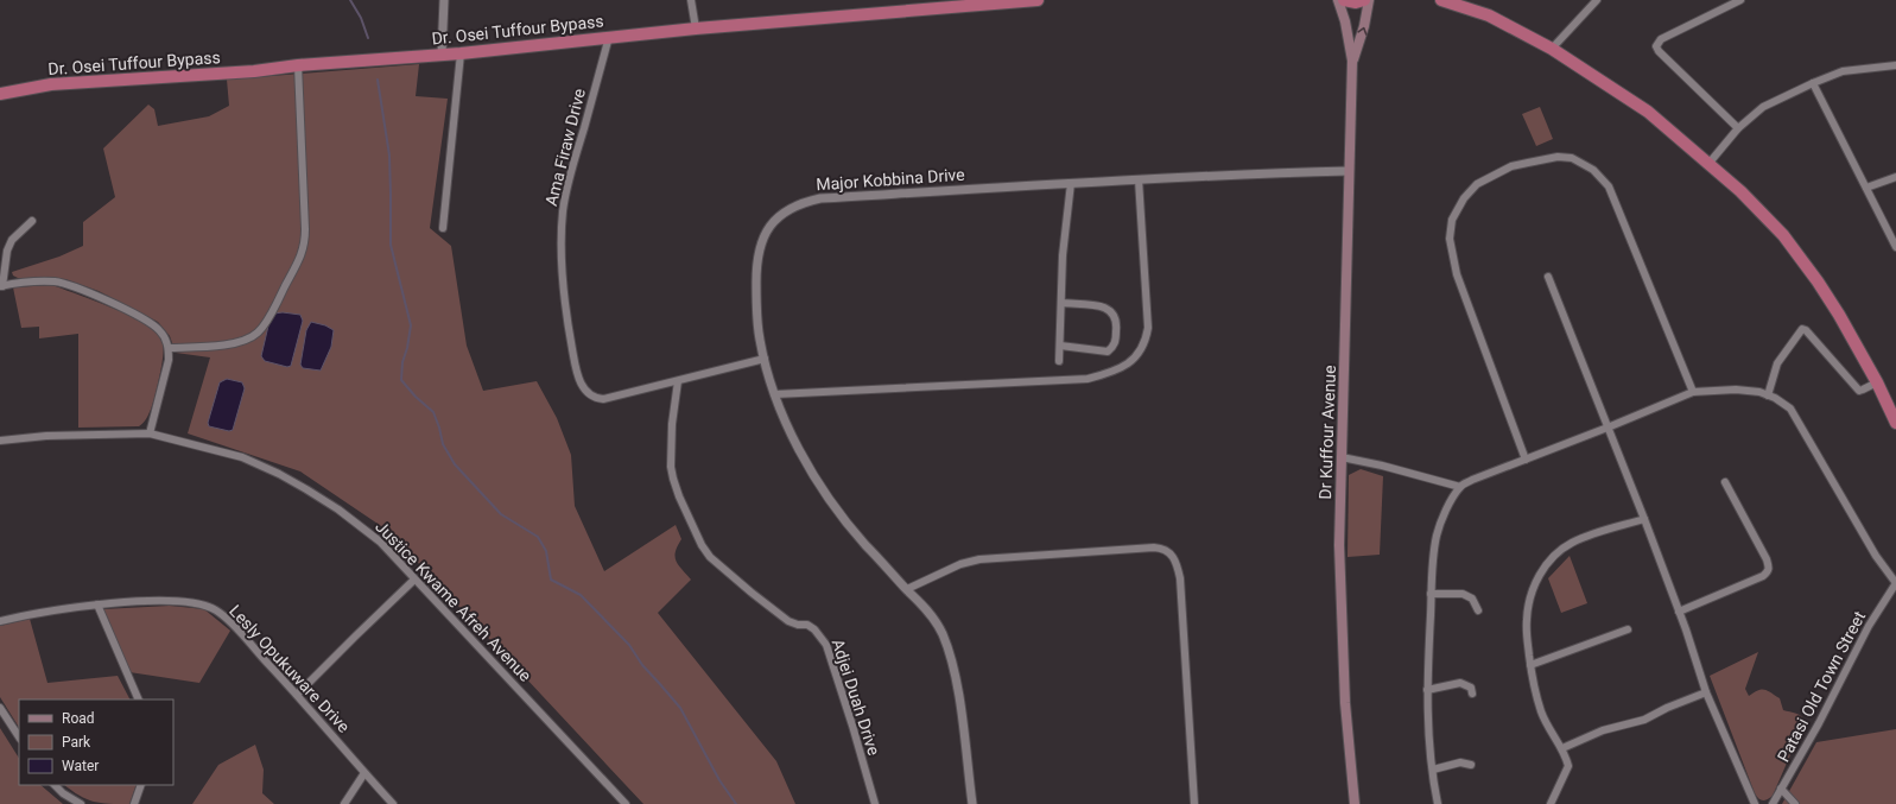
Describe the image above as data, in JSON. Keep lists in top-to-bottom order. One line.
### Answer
{"streets":{"highway":["Dr. Osei Tuffour Bypass"],"main road":["Dr Kuffour Avenue"],"street":["Ama Firaw Drive","Major Kobbina Drive","Justice Kwame Afreh Avenue","Lesly Opukuware Drive","Patasi Old Town Street","Adjei Duah Drive"]},"crossings":[["Dr. Osei Tuffour Bypass","Ama Firaw Drive"],["Ama Firaw Drive","Major Kobbina Drive"],["Ama Firaw Drive","Adjei Duah Drive"],["Major Kobbina Drive","Dr Kuffour Avenue"]],"legend":["Road","Park","Water"]}
